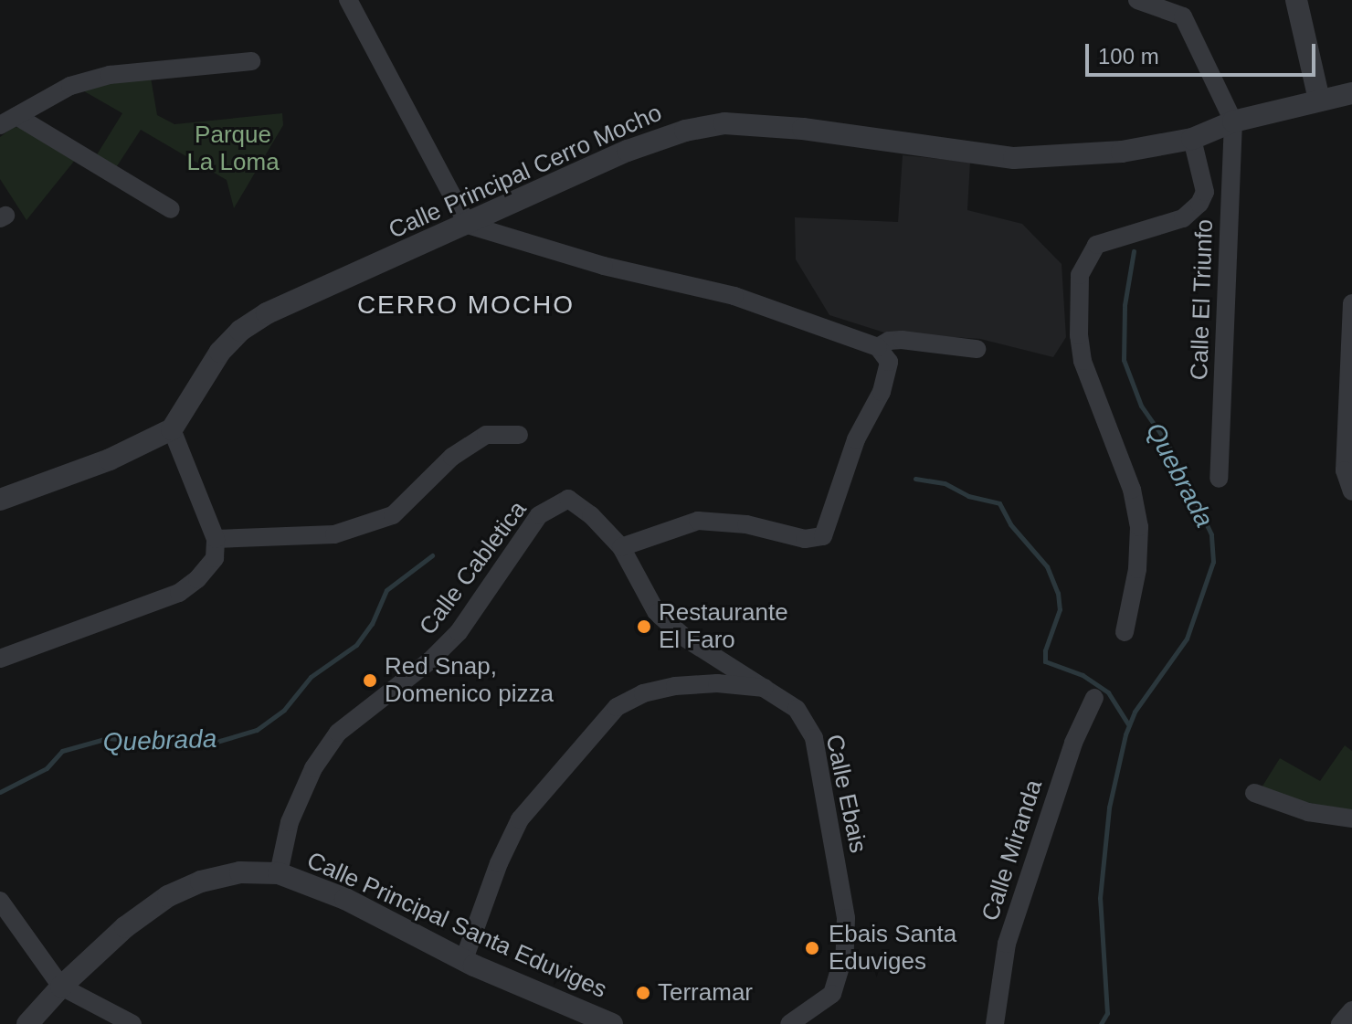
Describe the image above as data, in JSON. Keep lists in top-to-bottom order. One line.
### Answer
{"streets":{"street":["Calle Principal Cerro Mocho","Calle El Triunfo","Calle Cabletica","Calle Ebais","Calle Miranda","Calle Principal Santa Eduviges"]},"crossings":[["Calle Principal Cerro Mocho","Calle El Triunfo"],["Calle Cabletica","Calle Ebais"],["Calle Cabletica","Calle Principal Santa Eduviges"]],"districts":["CERRO MOCHO"],"water":["Quebrada"],"parks":["Parque La Loma"],"places":["Restaurante El Faro","Red Snap, Domenico pizza","Ebais Santa Eduviges","Terramar"],"scale_bar":"100 m"}
